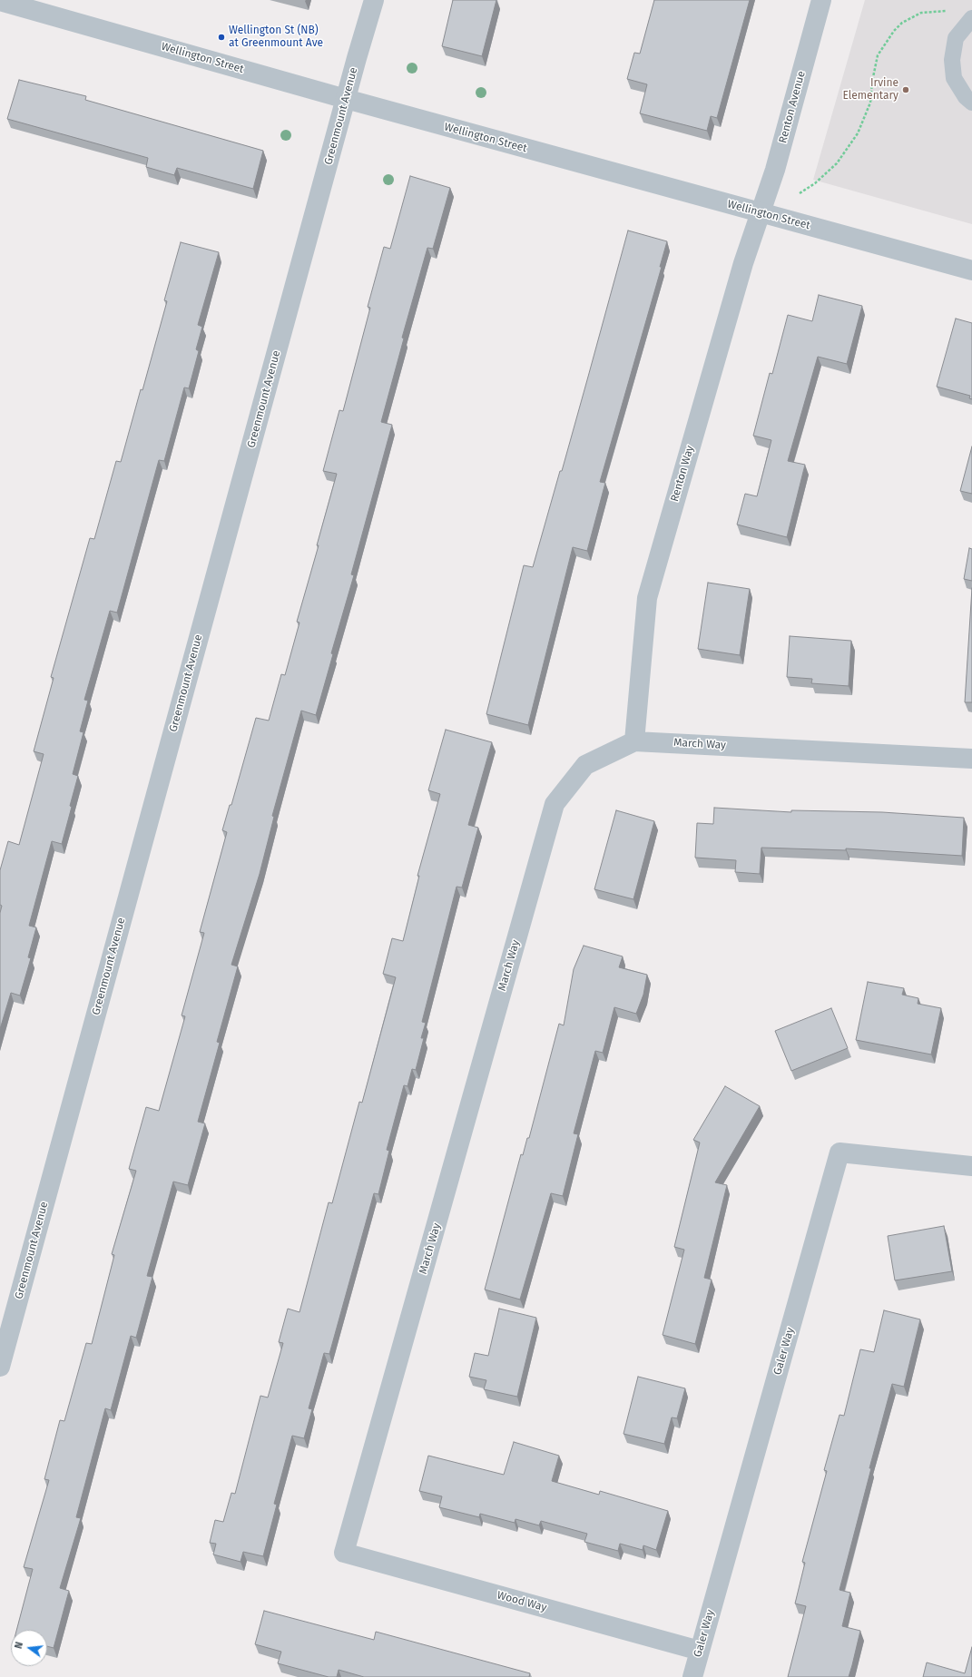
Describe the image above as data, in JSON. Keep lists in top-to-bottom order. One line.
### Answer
{"streets":{"street":["Wellington Street","Renton Avenue","Greenmount Avenue","Renton Way","March Way","Galer Way","Wood Way"]},"crossings":[["Wellington Street","Renton Avenue"],["Wellington Street","Greenmount Avenue"],["Wellington Street","Renton Way"],["Renton Avenue","Renton Way"],["Renton Way","March Way"],["March Way","Wood Way"],["Galer Way","Wood Way"]],"places":["Wellington St (NB) at Greenmount Ave","Irvine Elementary"],"north":"left"}
